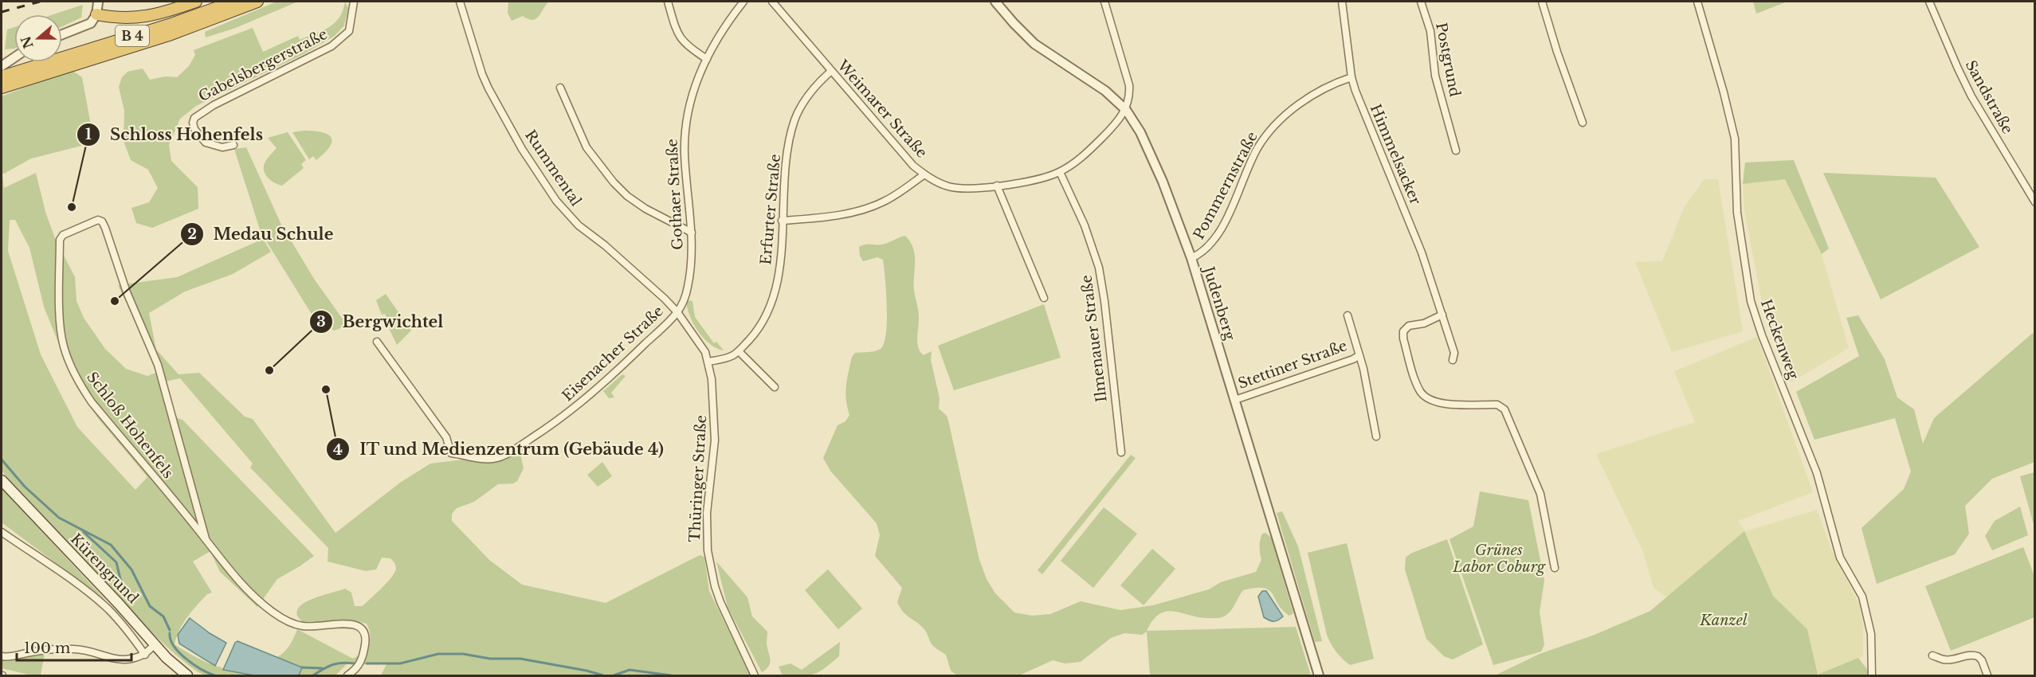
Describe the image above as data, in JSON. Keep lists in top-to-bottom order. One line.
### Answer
{"streets":{"highway":["B 4"],"main road":["Kürengrund"],"street":["Postgrund","Gabelsbergerstraße","Sandstraße","Weimarer Straße","Himmelsacker","Rummental","Pommernstraße","Gothaer Straße","Erfurter Straße","Judenberg","Ilmenauer Straße","Heckenweg","Eisenacher Straße","Stettiner Straße","Schloß Hohenfels","Thüringer Straße"]},"crossings":[["Weimarer Straße","Erfurter Straße"],["Weimarer Straße","Judenberg"],["Weimarer Straße","Ilmenauer Straße"],["Himmelsacker","Pommernstraße"],["Rummental","Gothaer Straße"],["Rummental","Eisenacher Straße"],["Rummental","Thüringer Straße"],["Pommernstraße","Judenberg"],["Gothaer Straße","Eisenacher Straße"],["Gothaer Straße","Thüringer Straße"],["Erfurter Straße","Thüringer Straße"],["Judenberg","Stettiner Straße"],["Eisenacher Straße","Thüringer Straße"]],"parks":["Grünes Labor Coburg","Kanzel"],"places":["Schloss Hohenfels","Medau Schule","Bergwichtel","IT und Medienzentrum (Gebäude 4)"],"scale_bar":"100 m","north":"left"}
